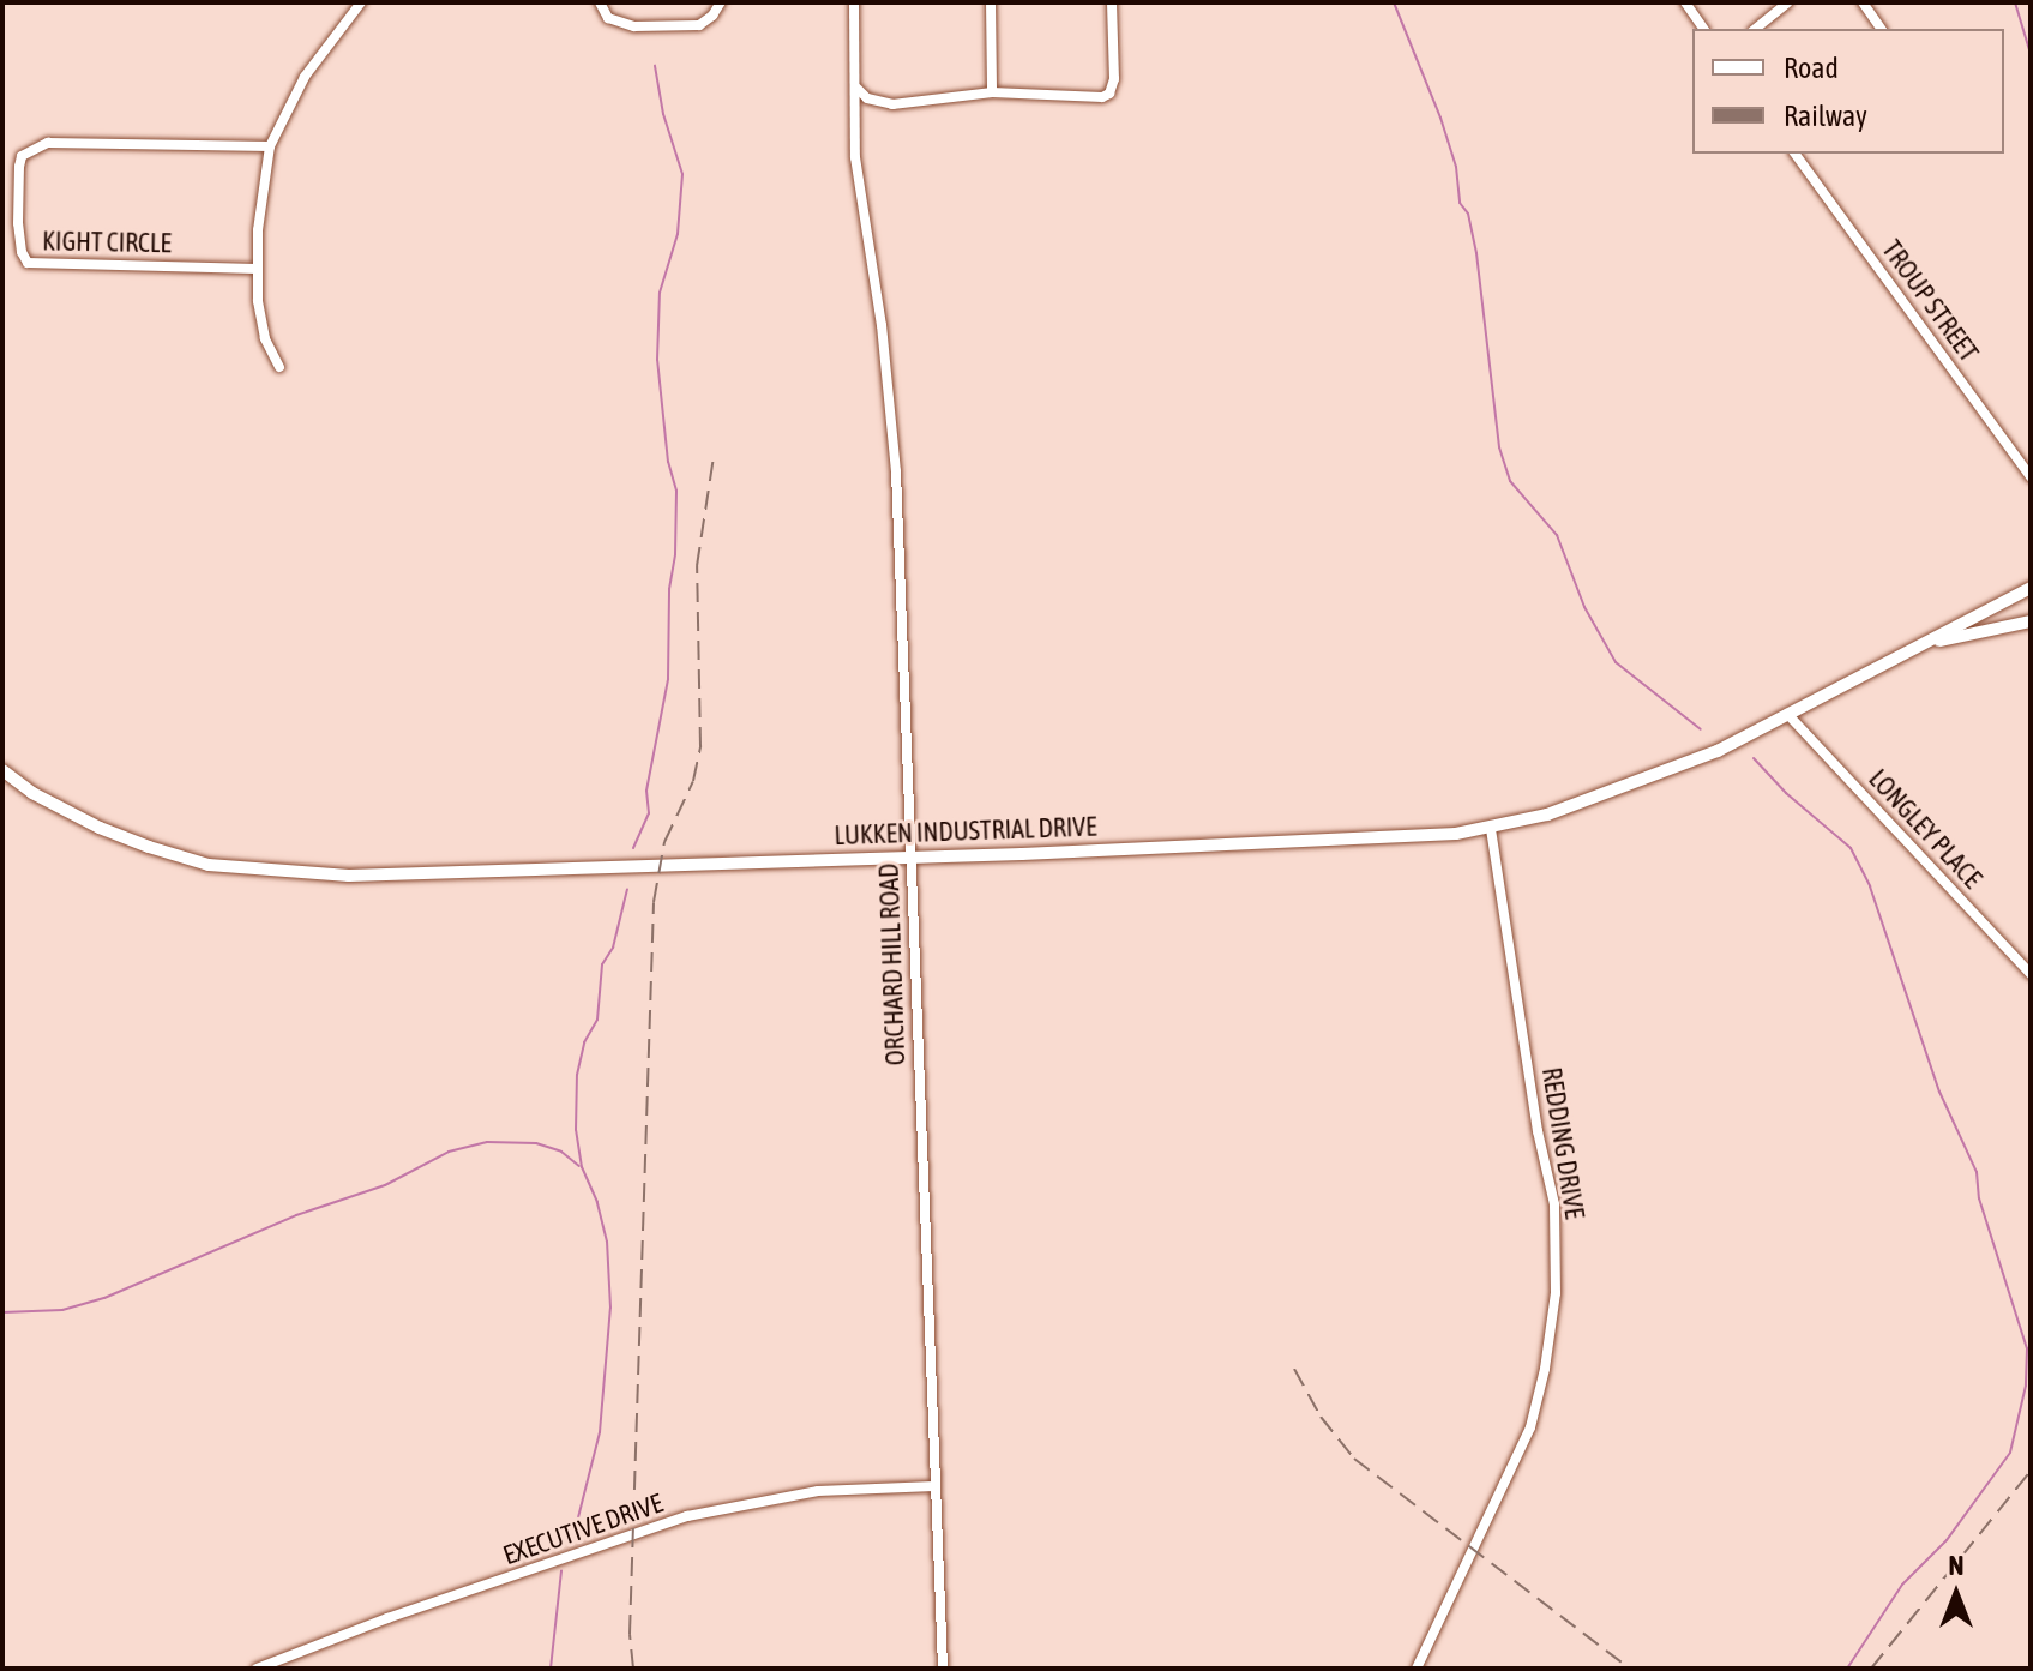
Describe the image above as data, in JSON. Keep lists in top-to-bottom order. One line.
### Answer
{"streets":{"main road":["LUKKEN INDUSTRIAL DRIVE"],"street":["KIGHT CIRCLE","TROUP STREET","LONGLEY PLACE","ORCHARD HILL ROAD","REDDING DRIVE","EXECUTIVE DRIVE"]},"crossings":[["LONGLEY PLACE","LUKKEN INDUSTRIAL DRIVE"],["LUKKEN INDUSTRIAL DRIVE","ORCHARD HILL ROAD"],["LUKKEN INDUSTRIAL DRIVE","REDDING DRIVE"],["ORCHARD HILL ROAD","EXECUTIVE DRIVE"]],"legend":["Road","Railway"],"north":"top"}
